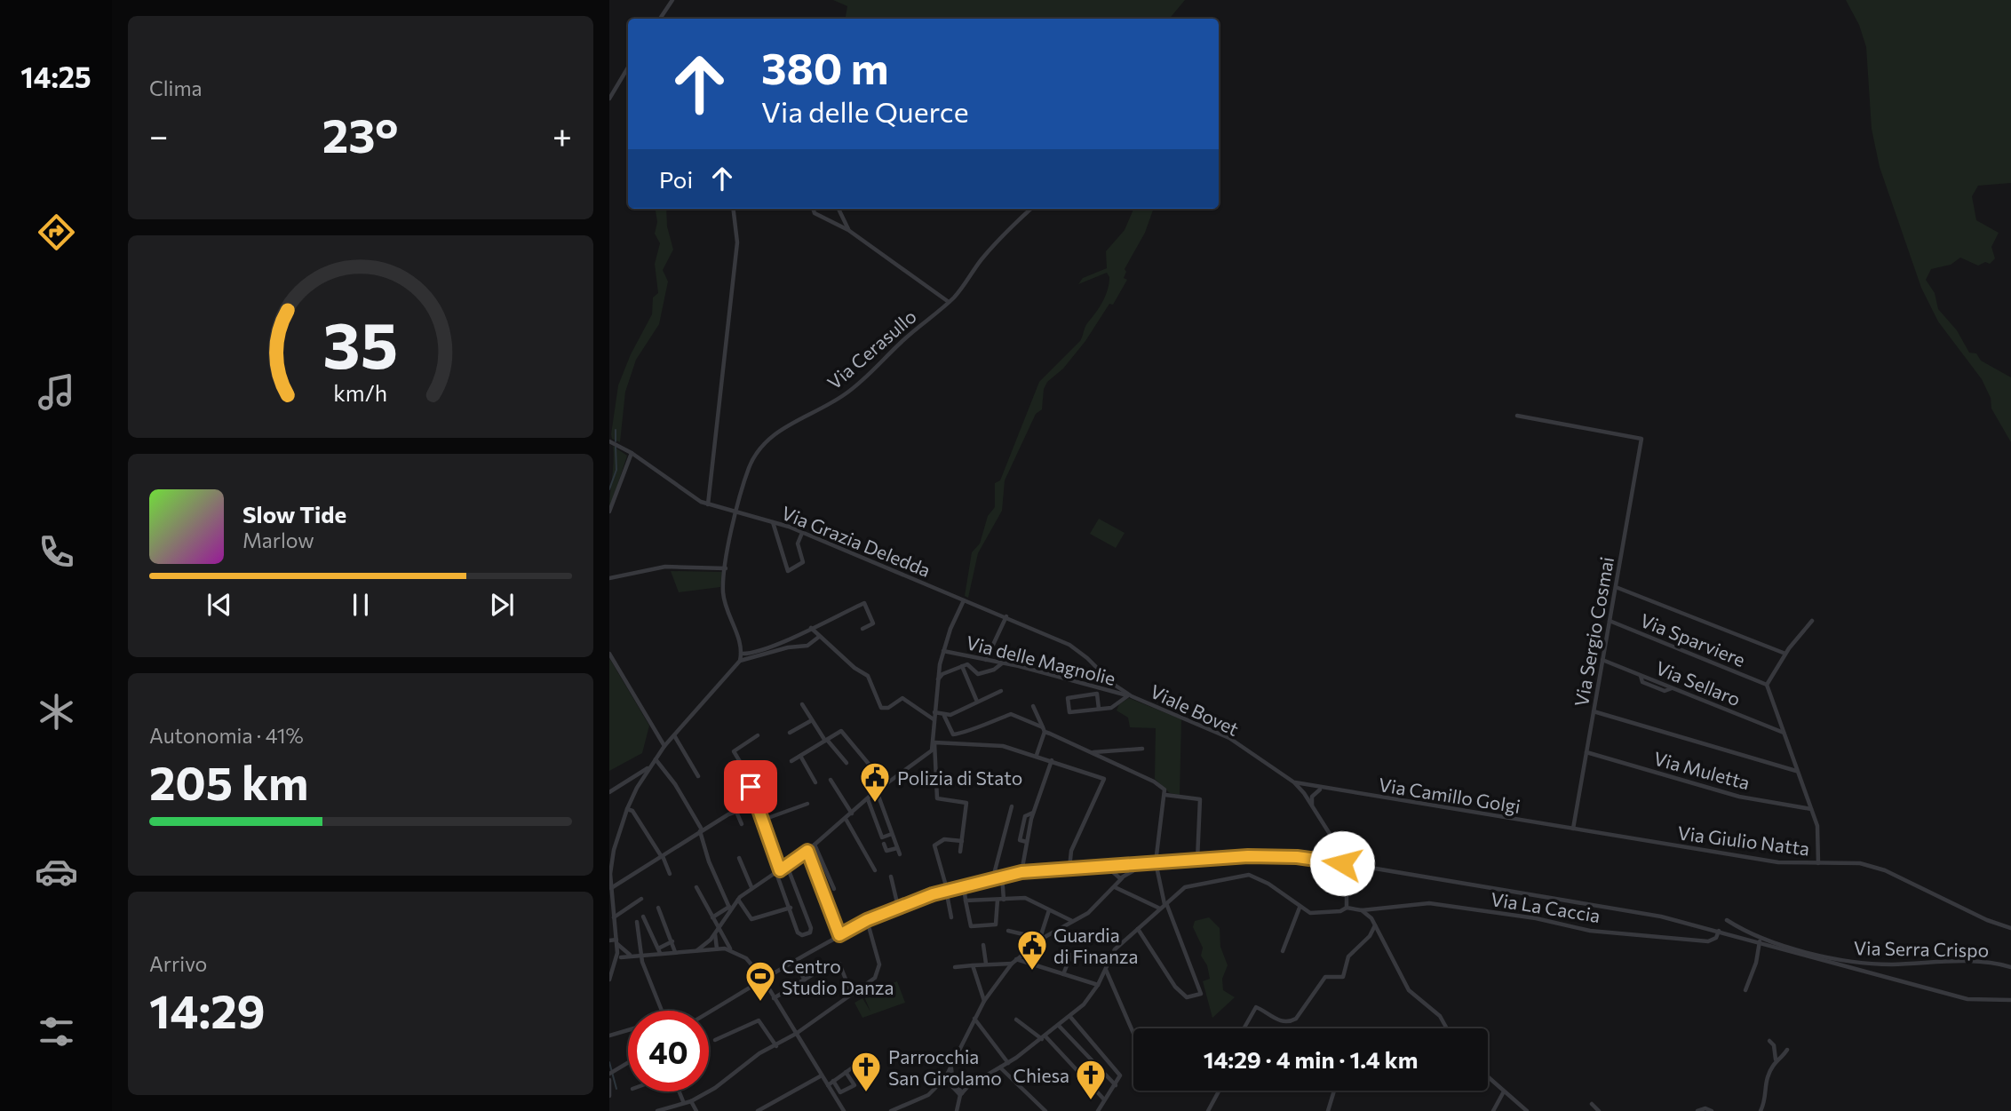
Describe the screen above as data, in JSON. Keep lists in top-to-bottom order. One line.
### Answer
{"streets":{"street":["Via Cerasullo","Via Grazia Deledda","Via Sergio Cosmai","Via Sparviere","Via delle Magnolie","Via Sellaro","Viale Bovet","Via Muletta","Via Camillo Golgi","Via Giulio Natta","Via La Caccia","Via Serra Crispo"]},"crossings":[["Via Cerasullo","Via Grazia Deledda"],["Via Grazia Deledda","Viale Bovet"],["Via Sergio Cosmai","Via Sparviere"],["Via Sergio Cosmai","Via Sellaro"],["Via Sergio Cosmai","Via Muletta"],["Via Sergio Cosmai","Via Camillo Golgi"],["Via Sergio Cosmai","Via Giulio Natta"],["Via delle Magnolie","Viale Bovet"],["Viale Bovet","Via Camillo Golgi"],["Via Camillo Golgi","Via Giulio Natta"]],"places":{"public building":["Polizia di Stato","Guardia di Finanza"],"sports":["Centro Studio Danza"],"church":["Parrocchia San Girolamo","Chiesa"]},"page":{"tabs":"14:25","tile":["Clima",["Autonomia · 41%","205 km"],["Arrivo","14:29"]],"turn":["380 m","Via delle Querce"],"heat":["−","23°","+"],"then":"Poi","song":["Slow Tide","Marlow"],"limit":"40","trip":"14:29 · 4 min · 1.4 km","gauge":["35","km/h"]}}
